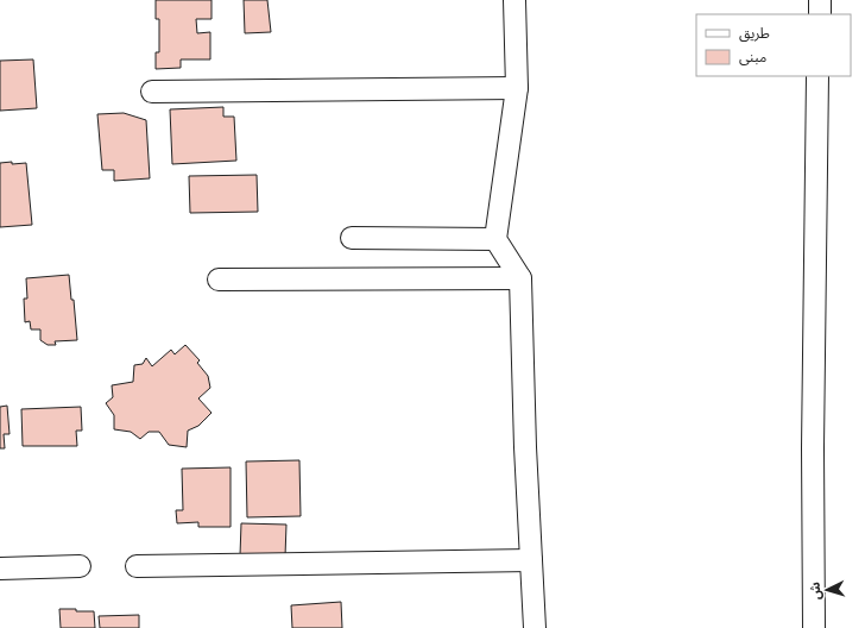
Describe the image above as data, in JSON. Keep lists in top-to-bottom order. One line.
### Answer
{"legend":["طريق","مبنى"],"north":"left"}
